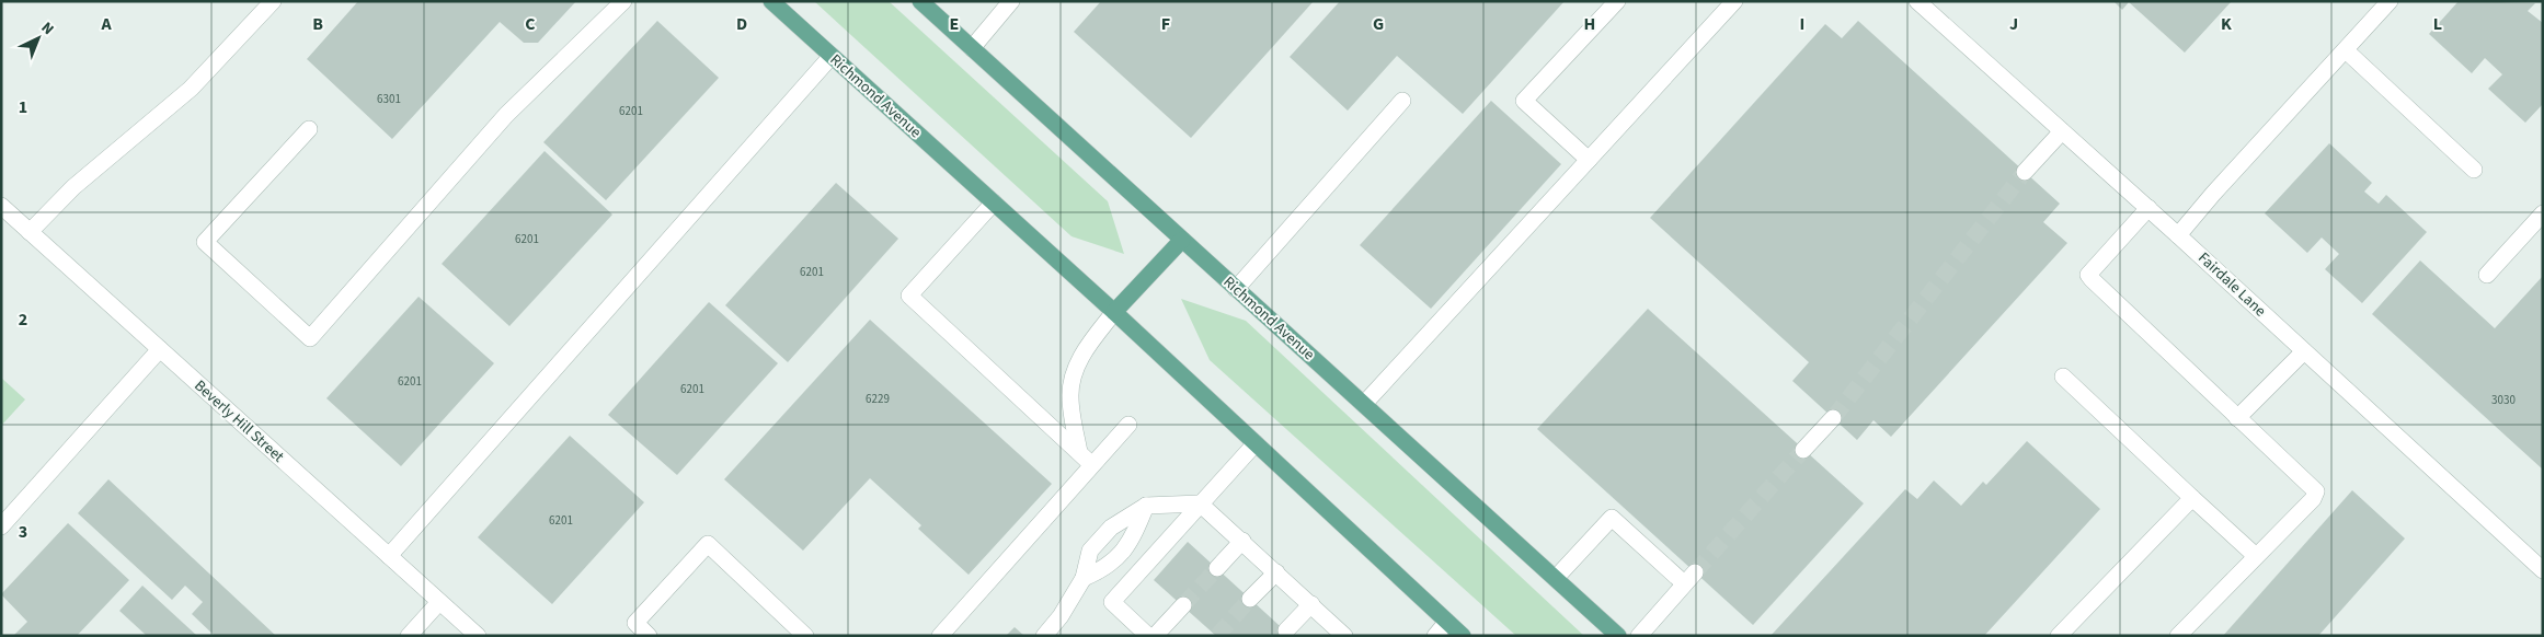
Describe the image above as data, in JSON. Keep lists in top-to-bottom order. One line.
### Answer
{"streets":{"main road":["Richmond Avenue"],"street":["Fairdale Lane","Beverly Hill Street"]},"house_numbers":["6301","6201","6201","6201","6201","6201","6229","3030","6201"],"north":"top right","grid":{"columns":["A","B","C","D","E","F","G","H","I","J","K","L"],"rows":["1","2","3"]}}
